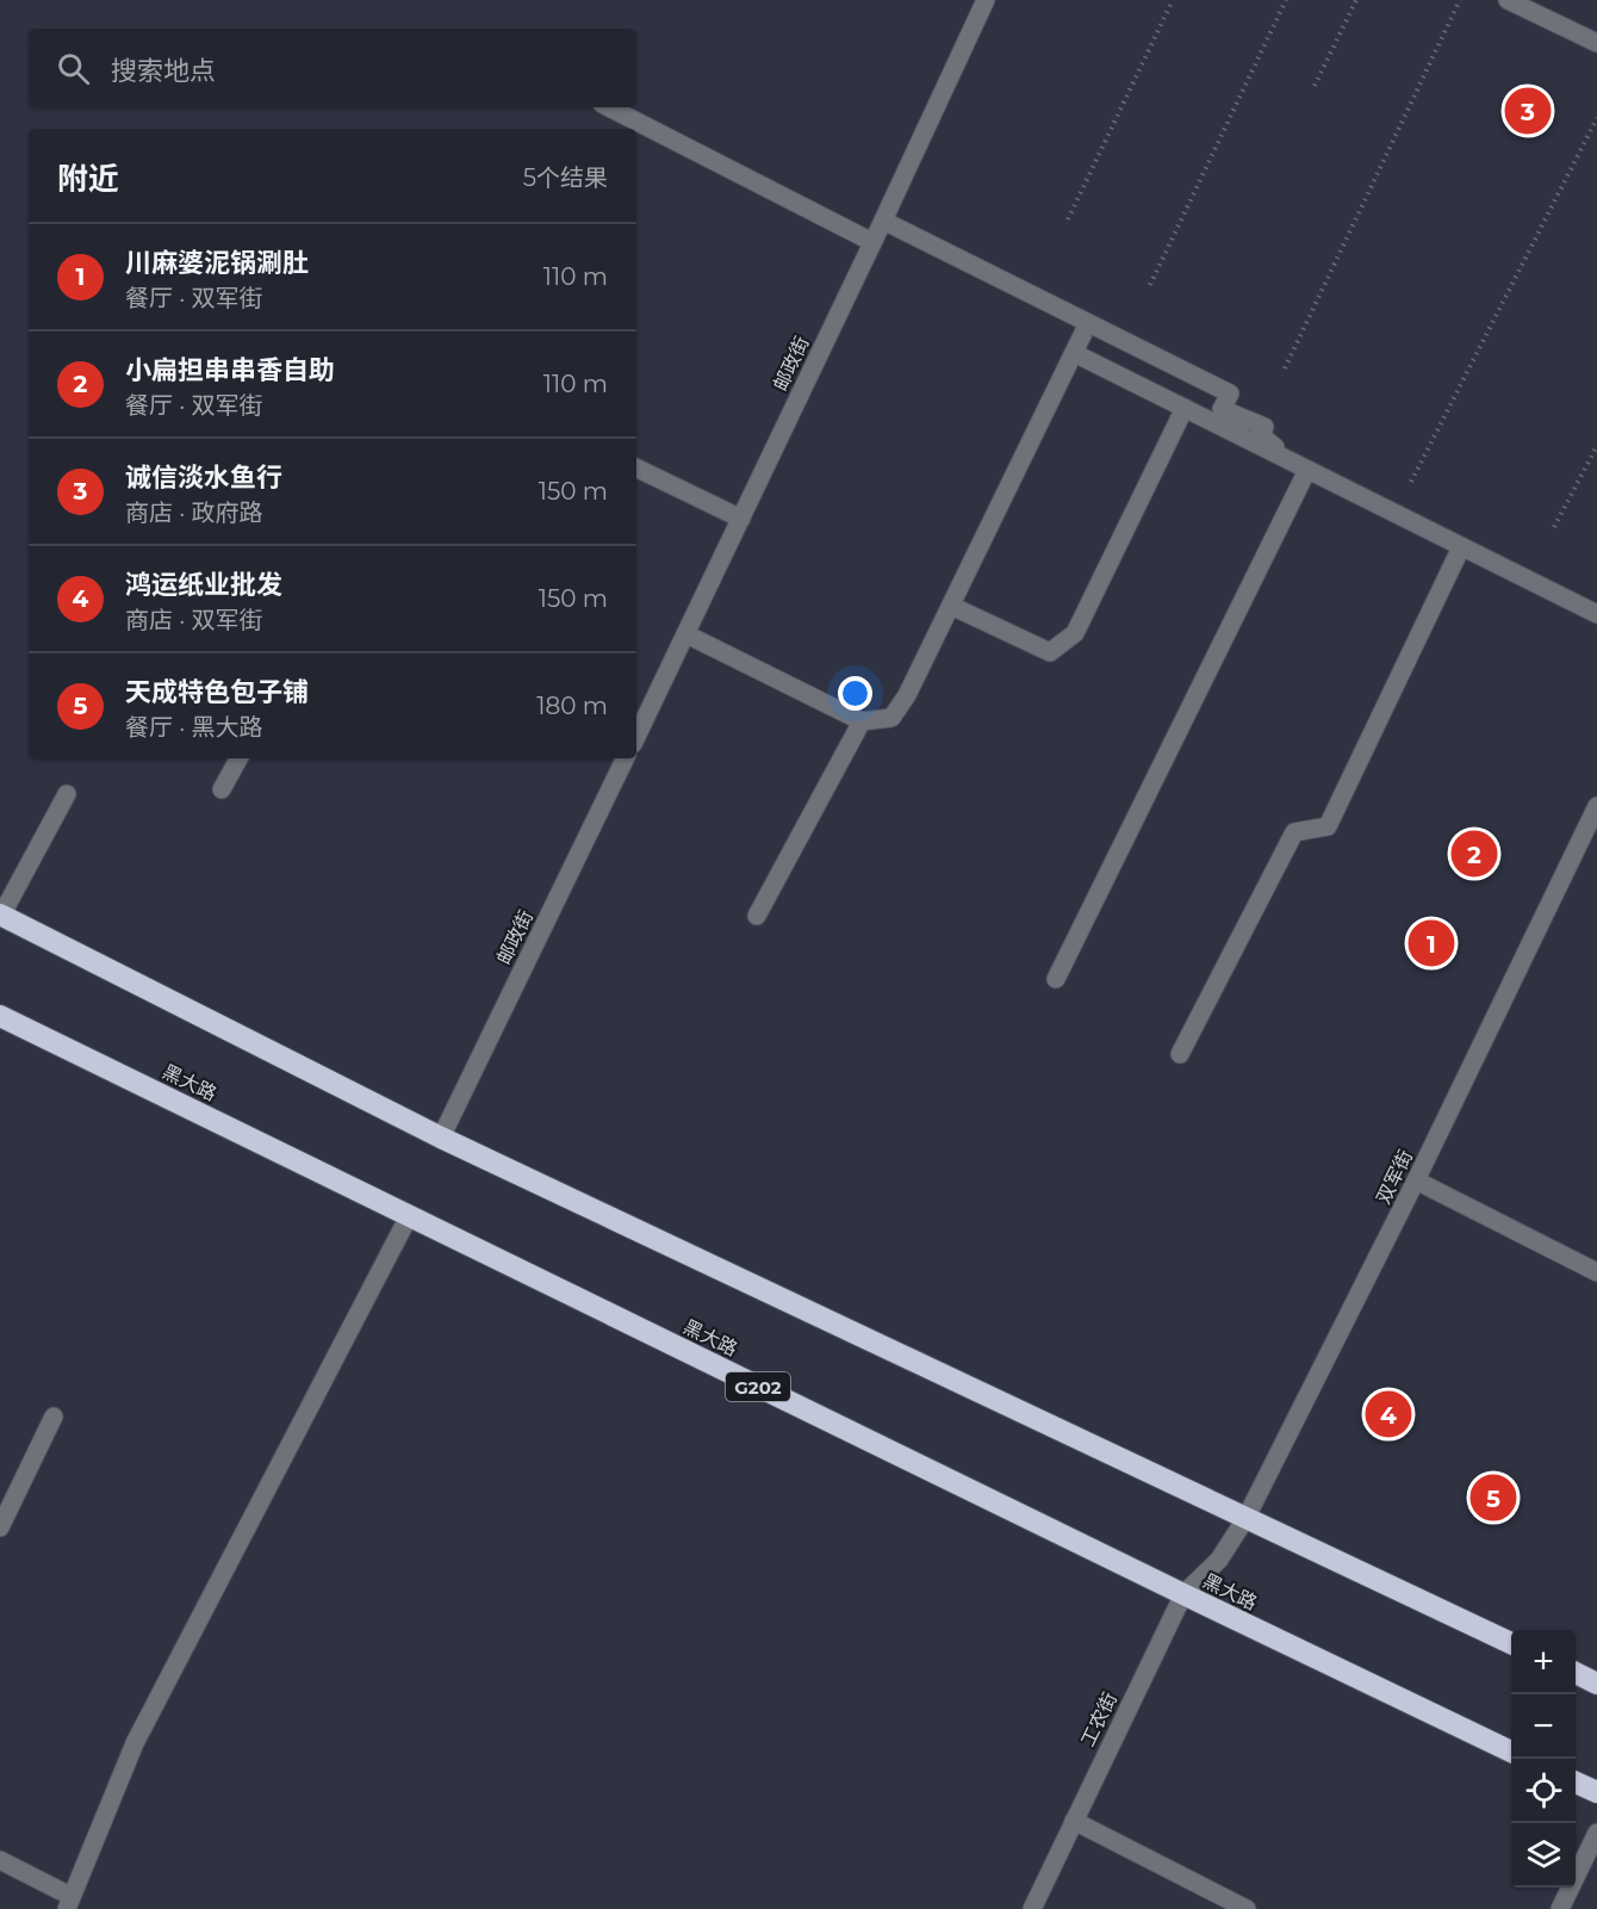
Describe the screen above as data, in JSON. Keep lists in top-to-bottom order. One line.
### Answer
{"streets":{"highway":["黑大路","G202"],"street":["邮政街","双军街","工农街"]},"crossings":[["黑大路","工农街"],["双军街","工农街"]],"page":{"search":"搜索地点","pins":["3","2","1","4","5"],"heading":["附近","5个结果"],"list":[{"mark":"1","name":"川麻婆泥锅涮肚","note":"餐厅 · 双军街","value":"110 m"},{"mark":"2","name":"小扁担串串香自助","note":"餐厅 · 双军街","value":"110 m"},{"mark":"3","name":"诚信淡水鱼行","note":"商店 · 政府路","value":"150 m"},{"mark":"4","name":"鸿运纸业批发","note":"商店 · 双军街","value":"150 m"},{"mark":"5","name":"天成特色包子铺","note":"餐厅 · 黑大路","value":"180 m"}],"map_buttons":["+","−"]}}
